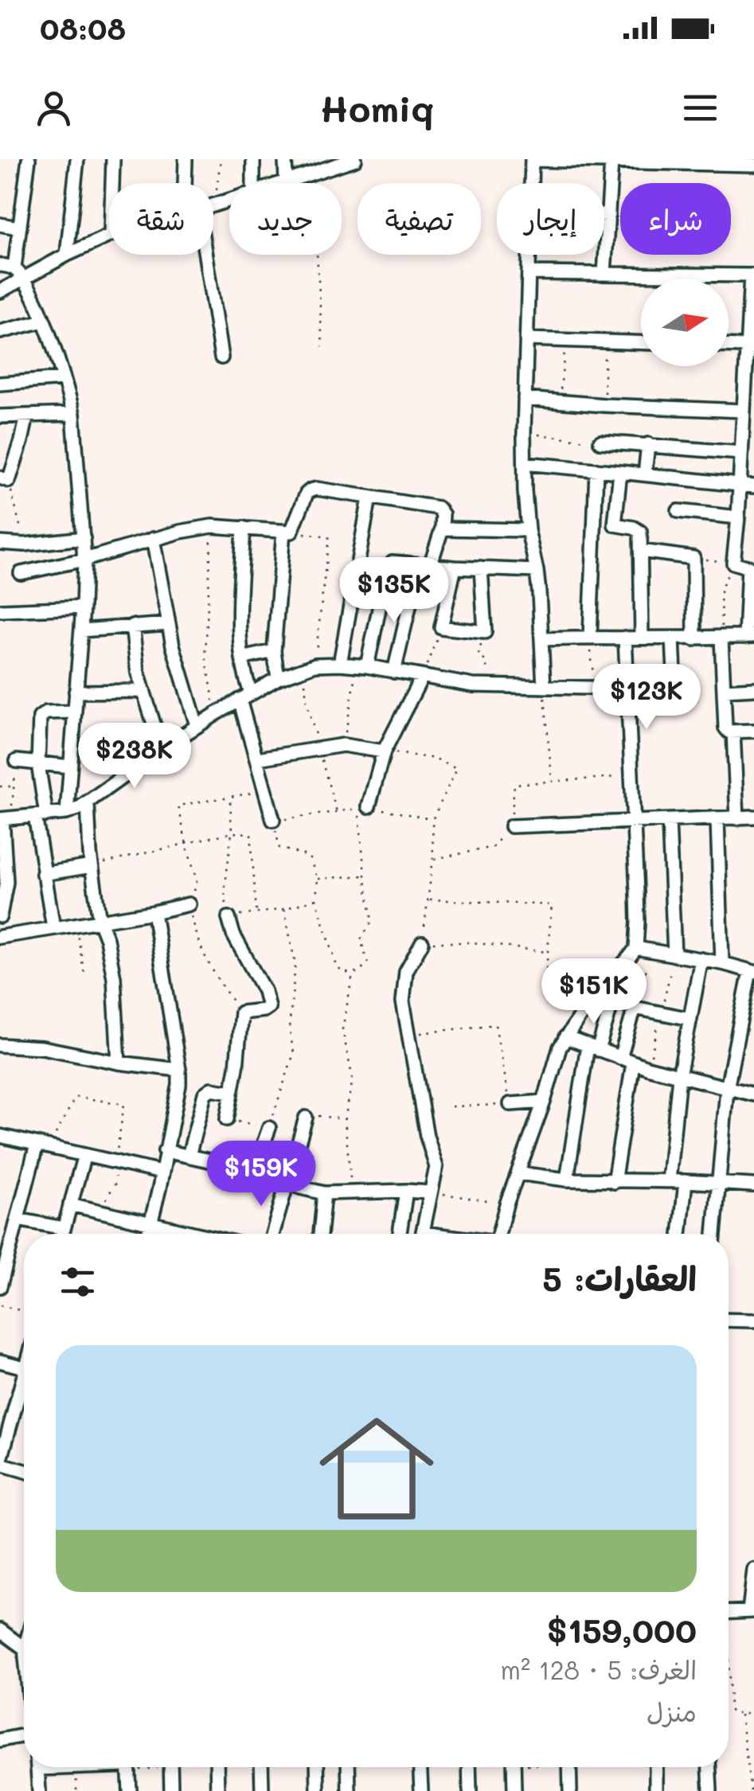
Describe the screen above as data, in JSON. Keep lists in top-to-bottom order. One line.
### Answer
{"north":"right","page":{"status":"08:08","header":"Homiq","chip":["شراء","إيجار","تصفية","جديد","شقة"],"price":["$135K","$123K","$238K","$151K","$159K"],"heading":"العقارات: 5","list":[{"name":"$159,000","note":"الغرف: 5 · 128 m² · منزل"}]}}
